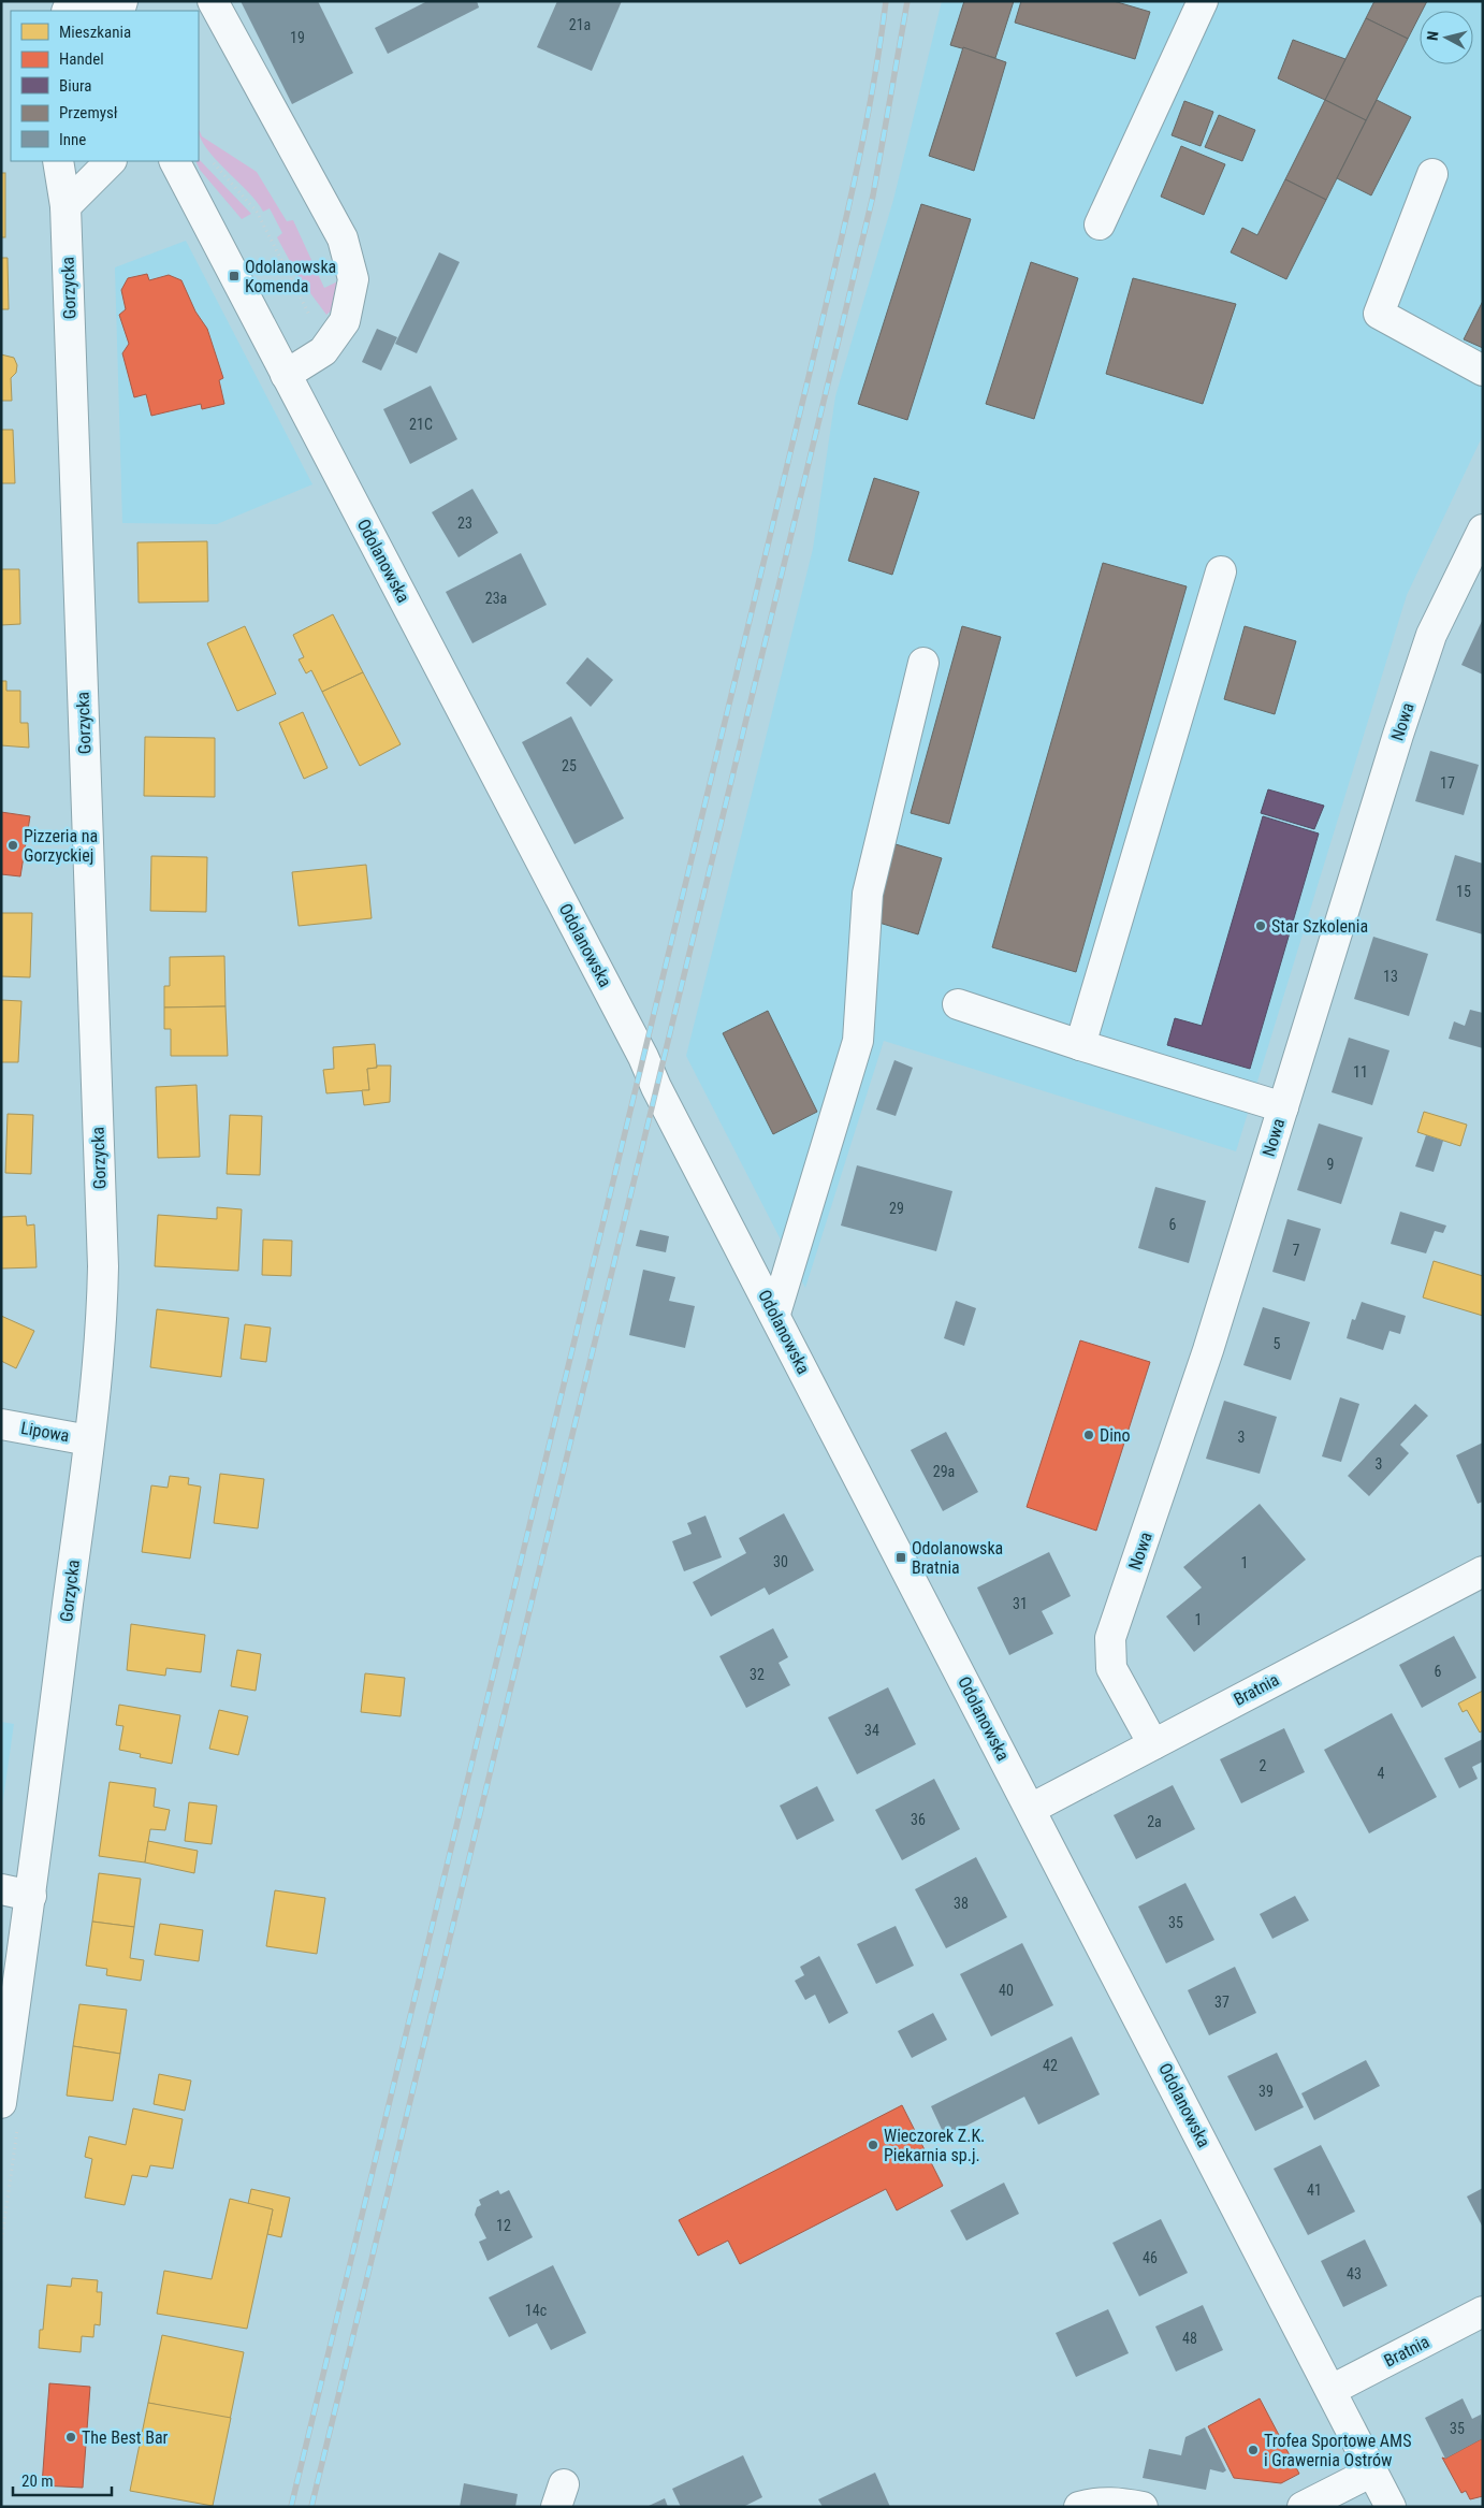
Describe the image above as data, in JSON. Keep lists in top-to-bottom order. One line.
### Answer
{"streets":{"street":["Gorzycka","Odolanowska","Nowa","Lipowa","Bratnia"]},"crossings":[["Gorzycka","Lipowa"],["Odolanowska","Bratnia"],["Nowa","Bratnia"]],"places":{"transit":["Odolanowska Komenda","Odolanowska Bratnia"],"other":["Pizzeria na Gorzyckiej","Star Szkolenia","Dino","Wieczorek Z.K. Piekarnia sp.j.","The Best Bar","Trofea Sportowe AMS i Grawernia Ostrów"]},"house_numbers":["21a","19","21C","23","23a","25","17","15","13","11","9","29","6","7","5","3","3","29a","30","1","31","1","6","32","34","2","4","36","2a","38","35","40","37","42","39","41","12","46","43","14c","48","35"],"legend":["Mieszkania","Handel","Biura","Przemysł","Inne"],"scale_bar":"20 m","north":"left"}
